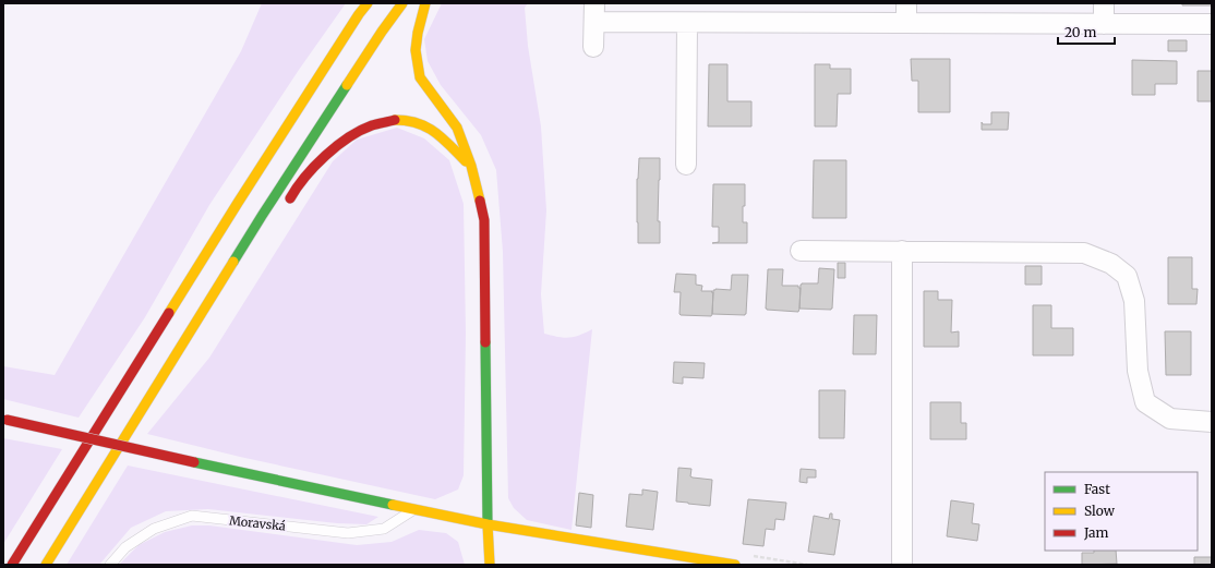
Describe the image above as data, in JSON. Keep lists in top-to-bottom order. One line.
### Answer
{"streets":{"lane":["Moravská"]},"legend":["Fast","Slow","Jam"],"scale_bar":"20 m"}
